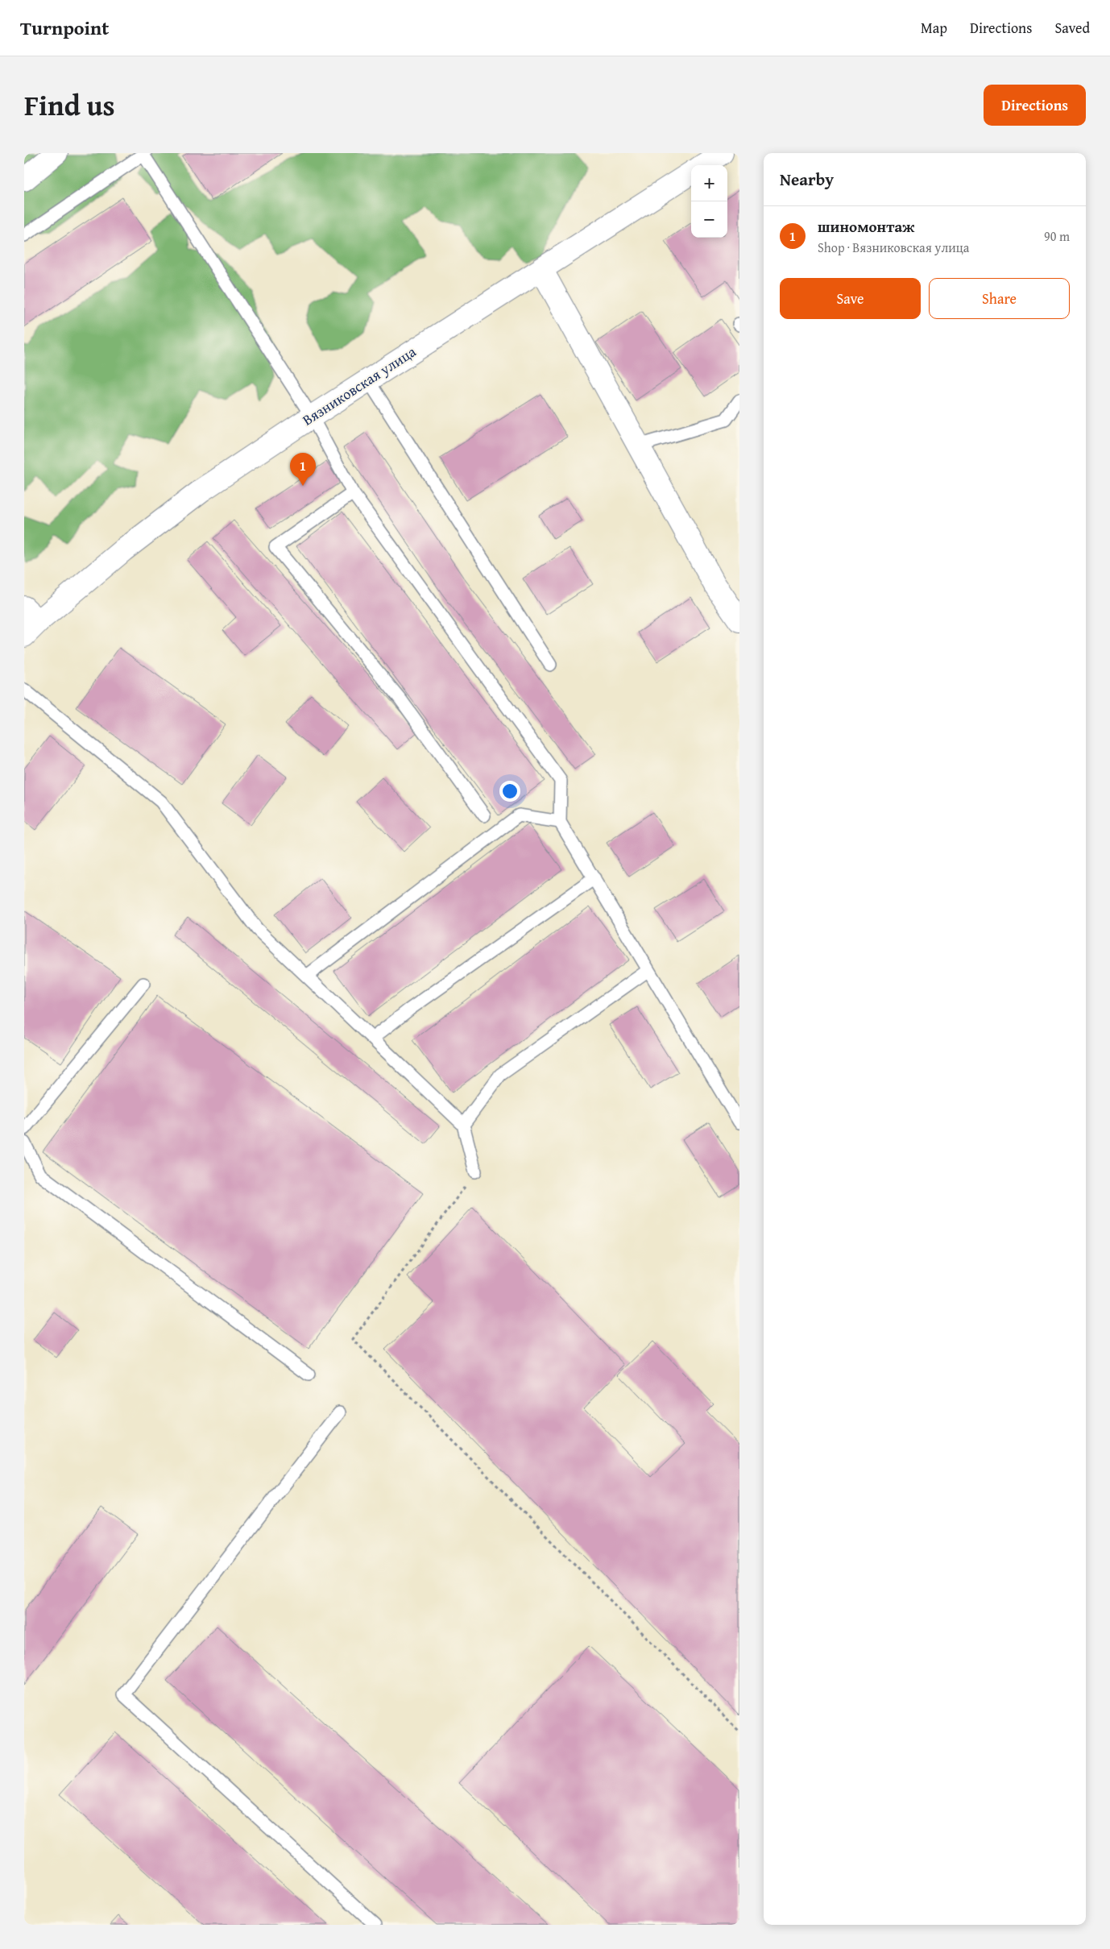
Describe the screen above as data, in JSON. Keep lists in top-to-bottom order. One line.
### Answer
{"streets":{"street":["Вязниковская улица"]},"page":{"header":"Turnpoint","nav":["Map","Directions","Saved"],"title":"Find us","buttons":["Directions",["Save","Share"]],"heading":"Nearby","map_buttons":["+","−"],"list":[{"mark":"1","name":"шиномонтаж","note":"Shop · Вязниковская улица","value":"90 m"}],"pins":"1"}}
